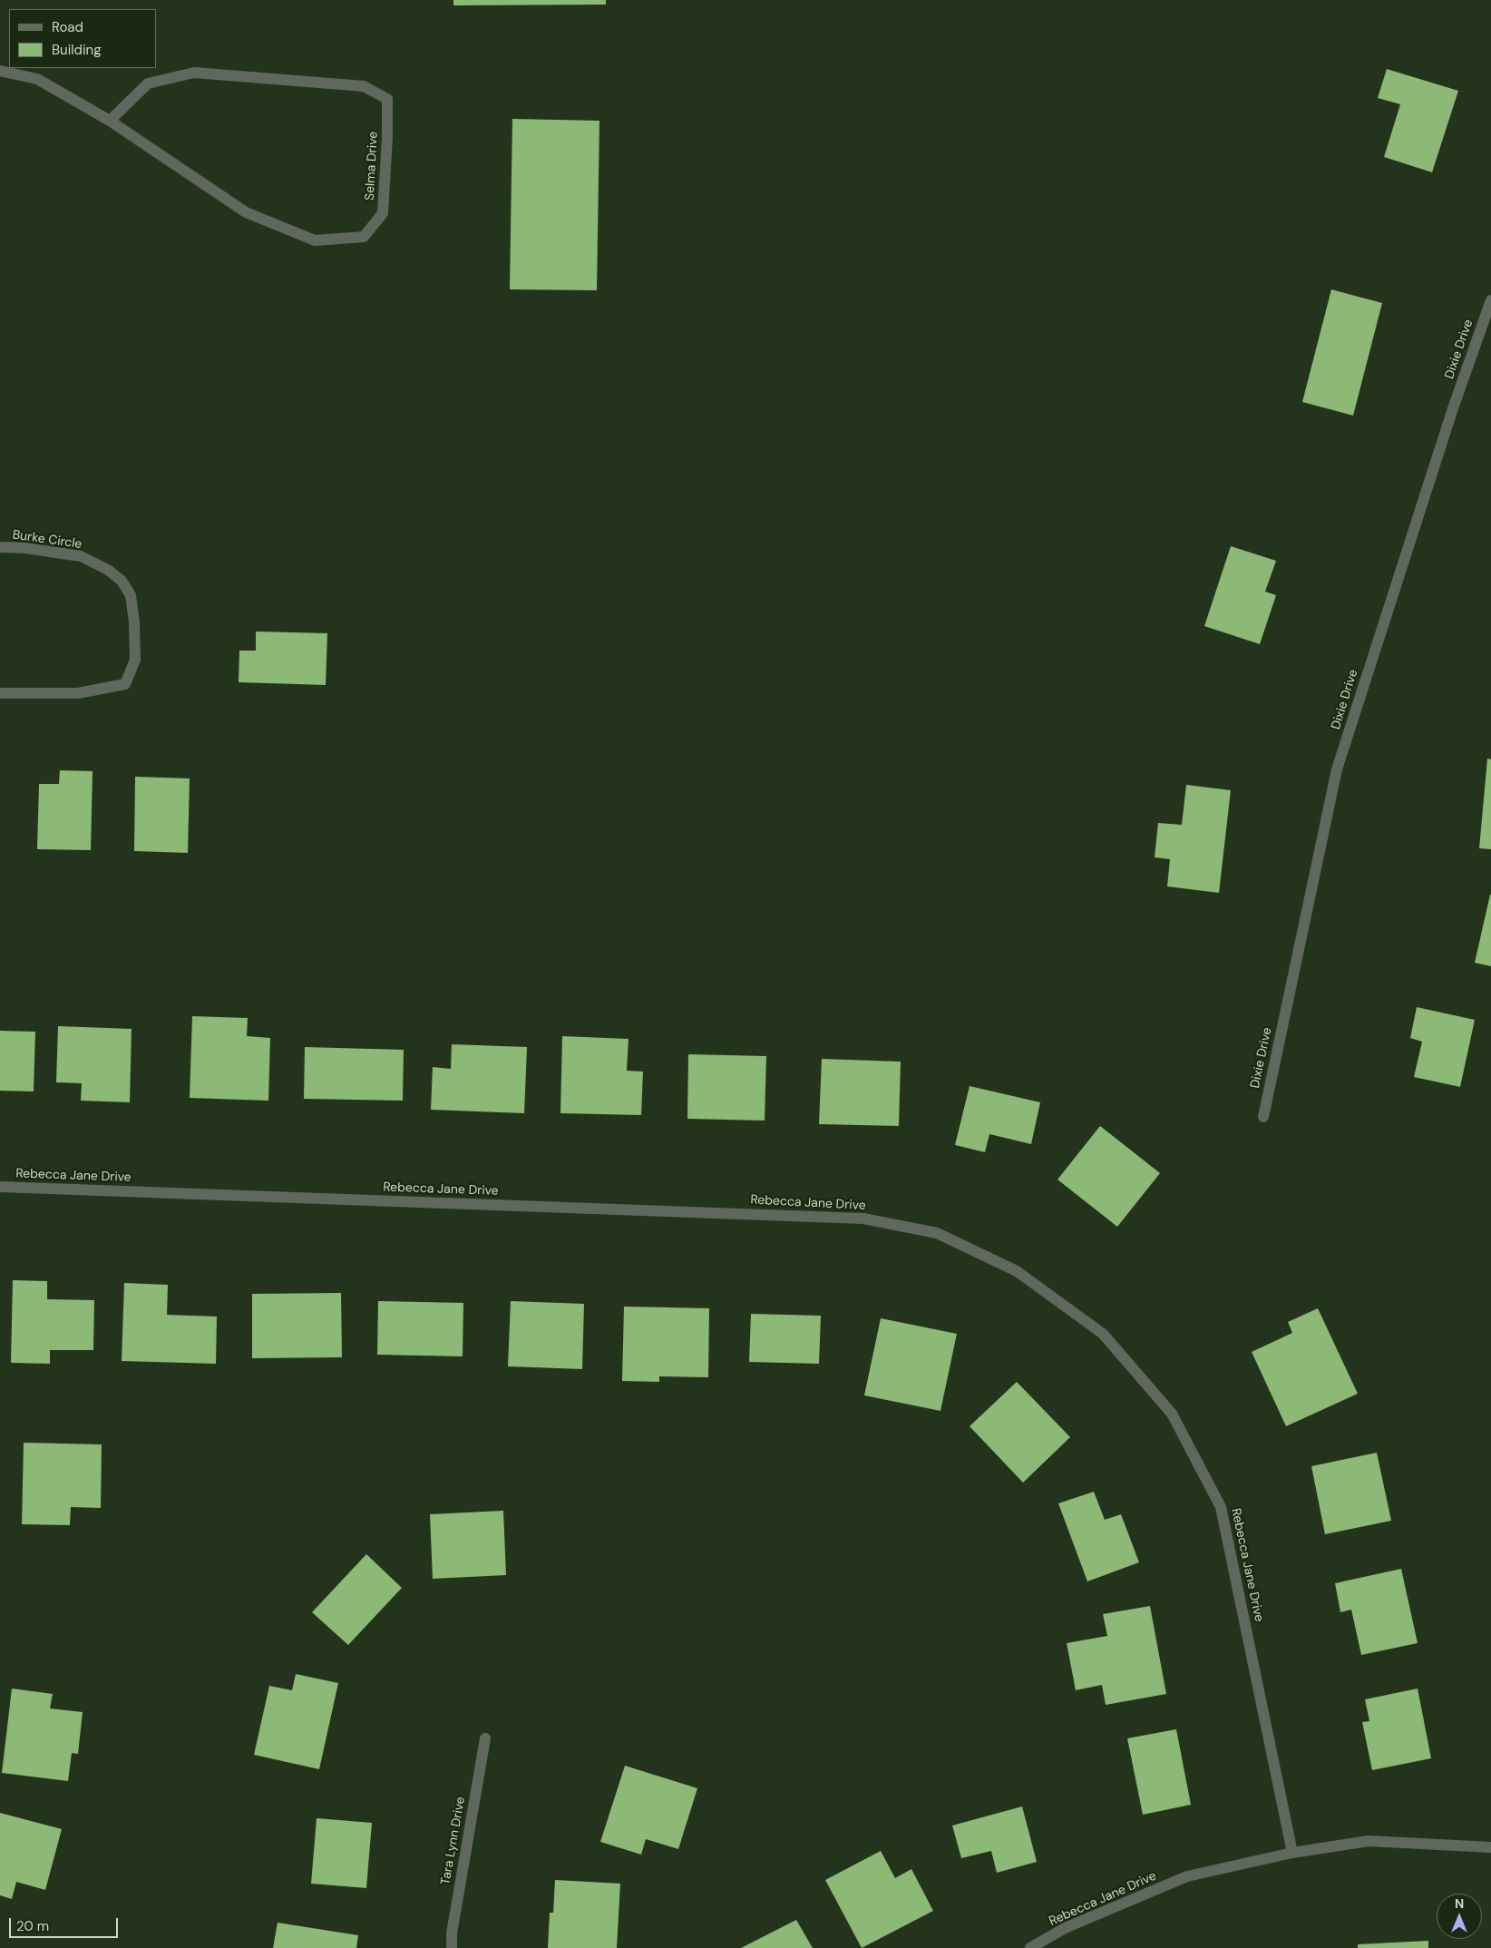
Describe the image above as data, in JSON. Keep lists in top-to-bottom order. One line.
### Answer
{"streets":{"street":["Selma Drive","Dixie Drive","Burke Circle","Rebecca Jane Drive","Tara Lynn Drive"]},"legend":["Road","Building"],"scale_bar":"20 m","north":"top"}
